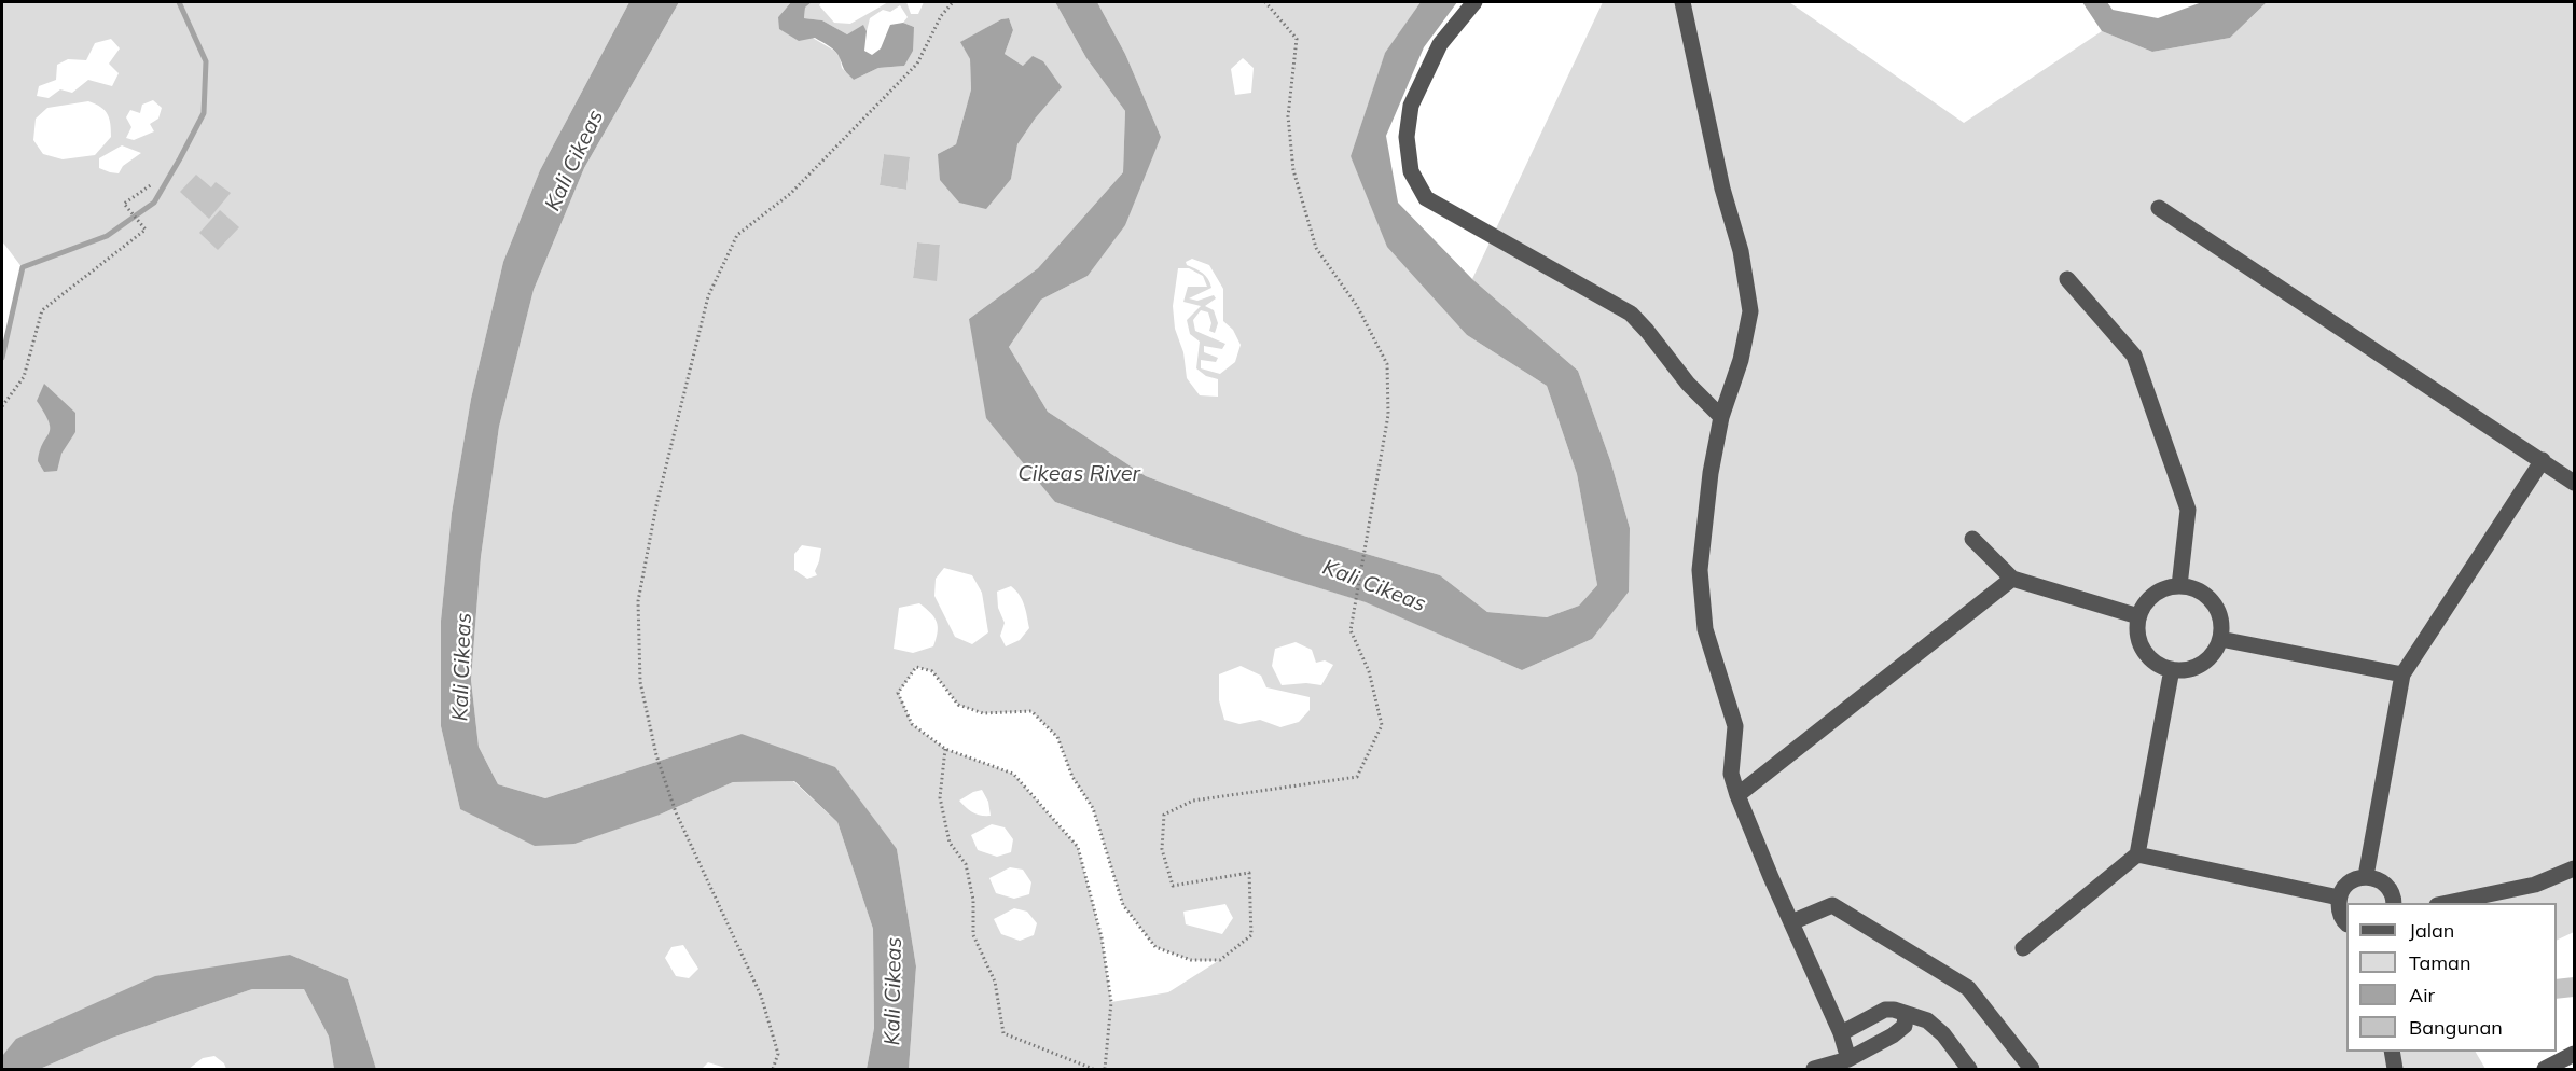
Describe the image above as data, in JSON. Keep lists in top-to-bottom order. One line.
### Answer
{"water":["Kali Cikeas","Cikeas River"],"legend":["Jalan","Taman","Air","Bangunan"]}
